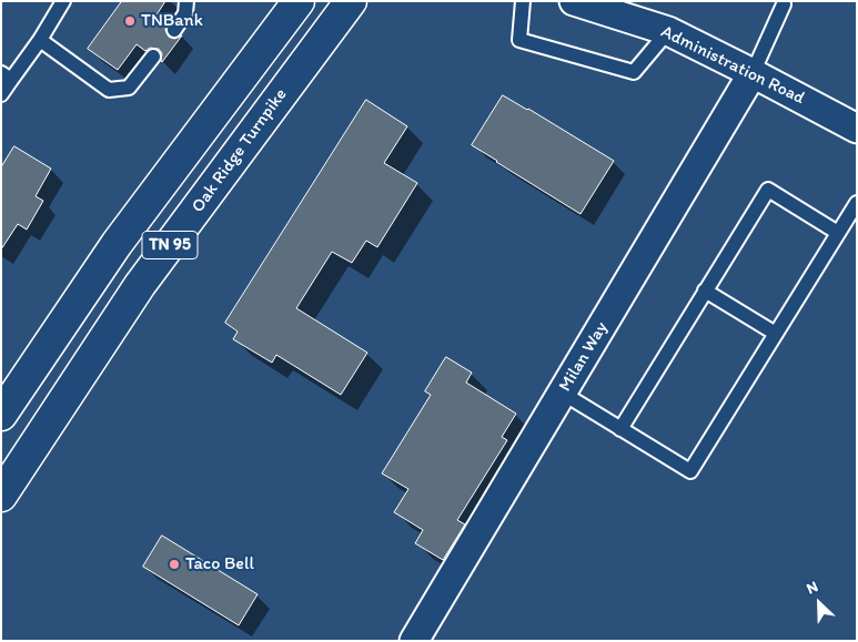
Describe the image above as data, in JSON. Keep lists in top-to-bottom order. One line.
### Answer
{"streets":{"highway":["Oak Ridge Turnpike","TN 95"],"street":["Administration Road","Milan Way"]},"crossings":[["Administration Road","Milan Way"]],"places":["TNBank","Taco Bell"],"north":"top left"}
